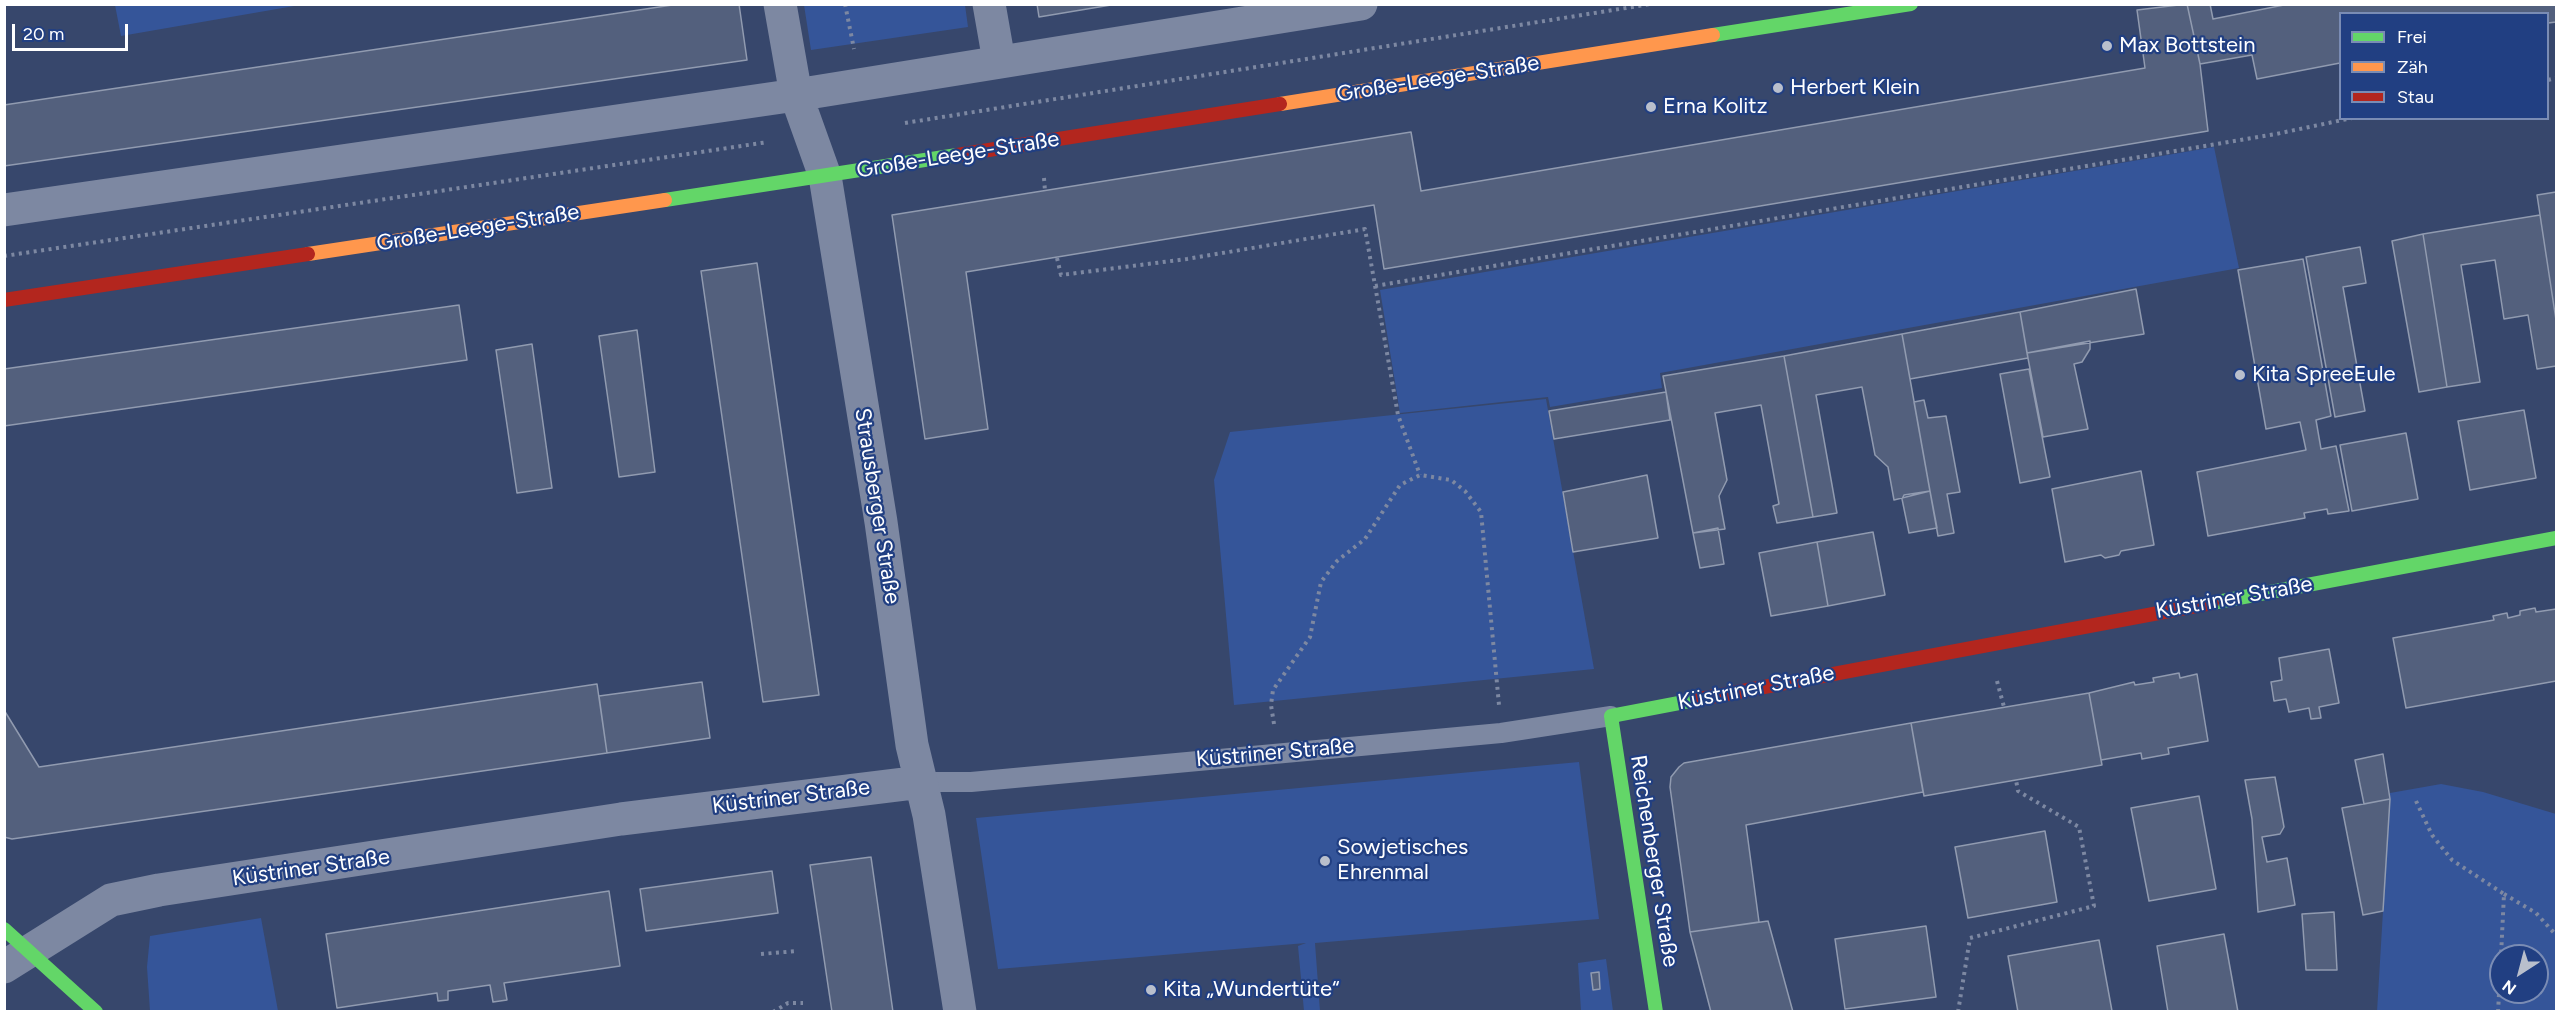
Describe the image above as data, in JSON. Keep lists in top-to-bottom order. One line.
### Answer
{"streets":{"street":["Große-Leege-Straße","Strausberger Straße","Küstriner Straße","Reichenberger Straße"]},"crossings":[["Große-Leege-Straße","Strausberger Straße"],["Strausberger Straße","Küstriner Straße"],["Küstriner Straße","Reichenberger Straße"]],"places":["Max Bottstein","Herbert Klein","Erna Kolitz","Kita SpreeEule","Sowjetisches Ehrenmal","Kita „Wundertüte“"],"legend":["Frei","Zäh","Stau"],"scale_bar":"20 m","north":"bottom left"}
